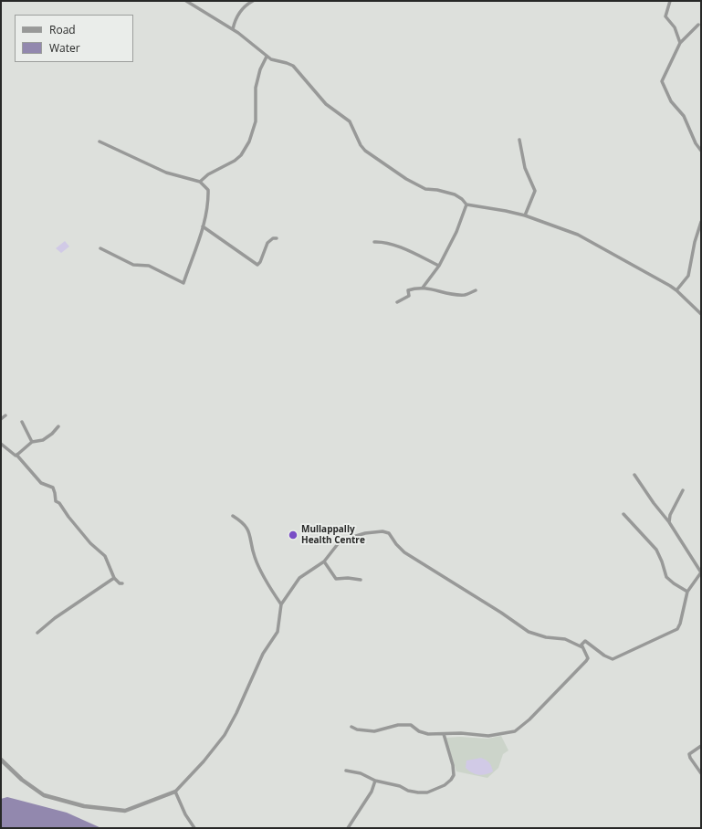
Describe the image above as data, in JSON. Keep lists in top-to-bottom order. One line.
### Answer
{"places":["Mullappally Health Centre"],"legend":["Road","Water"]}
